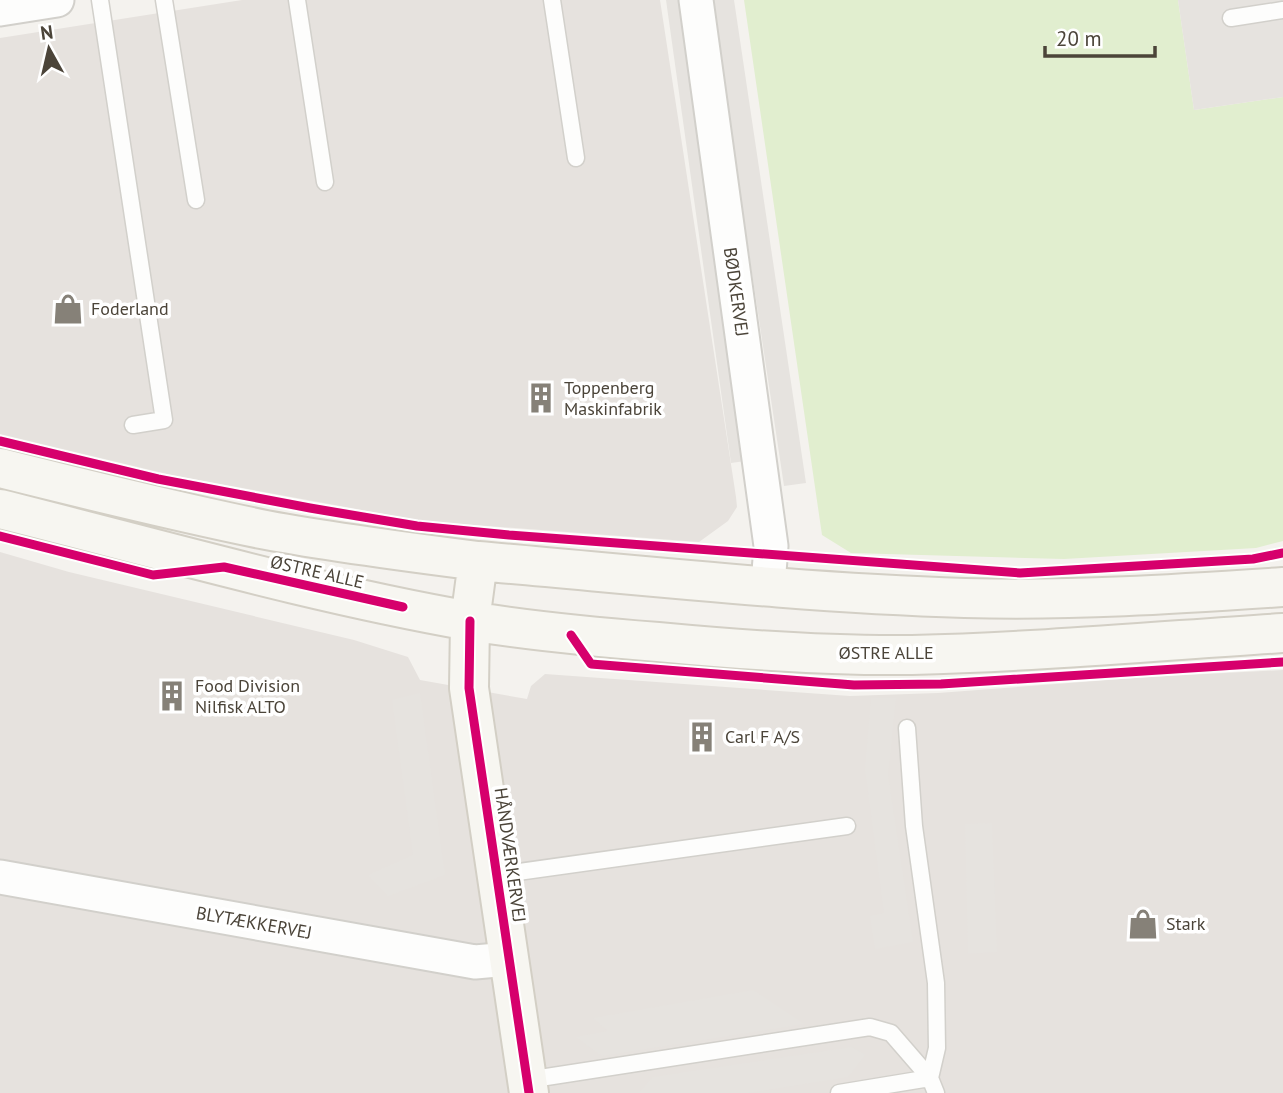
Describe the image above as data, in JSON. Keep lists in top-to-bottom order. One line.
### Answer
{"streets":{"street":["BØDKERVEJ","ØSTRE ALLE","HÅNDVÆRKERVEJ","BLYTÆKKERVEJ"]},"crossings":[["BØDKERVEJ","ØSTRE ALLE"],["ØSTRE ALLE","HÅNDVÆRKERVEJ"],["HÅNDVÆRKERVEJ","BLYTÆKKERVEJ"]],"places":{"shop":["Foderland","Stark"],"building":["Toppenberg Maskinfabrik","Food Division Nilfisk ALTO","Carl F A/S"]},"scale_bar":"20 m","north":"top"}
